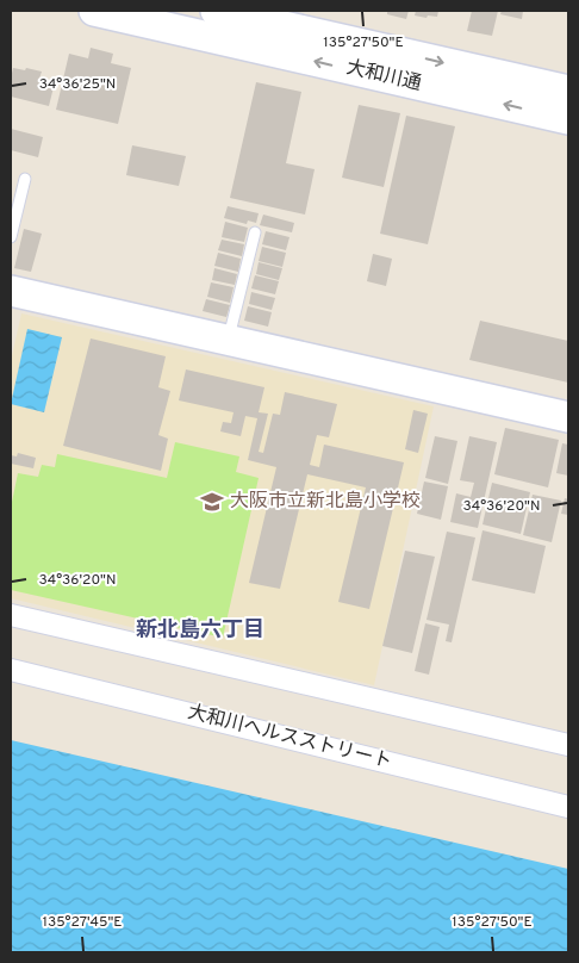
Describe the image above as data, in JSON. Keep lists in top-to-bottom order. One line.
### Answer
{"streets":{"street":["大和川通","大和川ヘルスストリート"]},"districts":["新北島六丁目"],"places":{"school or university":["大阪市立新北島小学校"]},"coordinates":["135°27'50\"E","34°36'25\"N","34°36'20\"N","135°27'45\"E"]}
